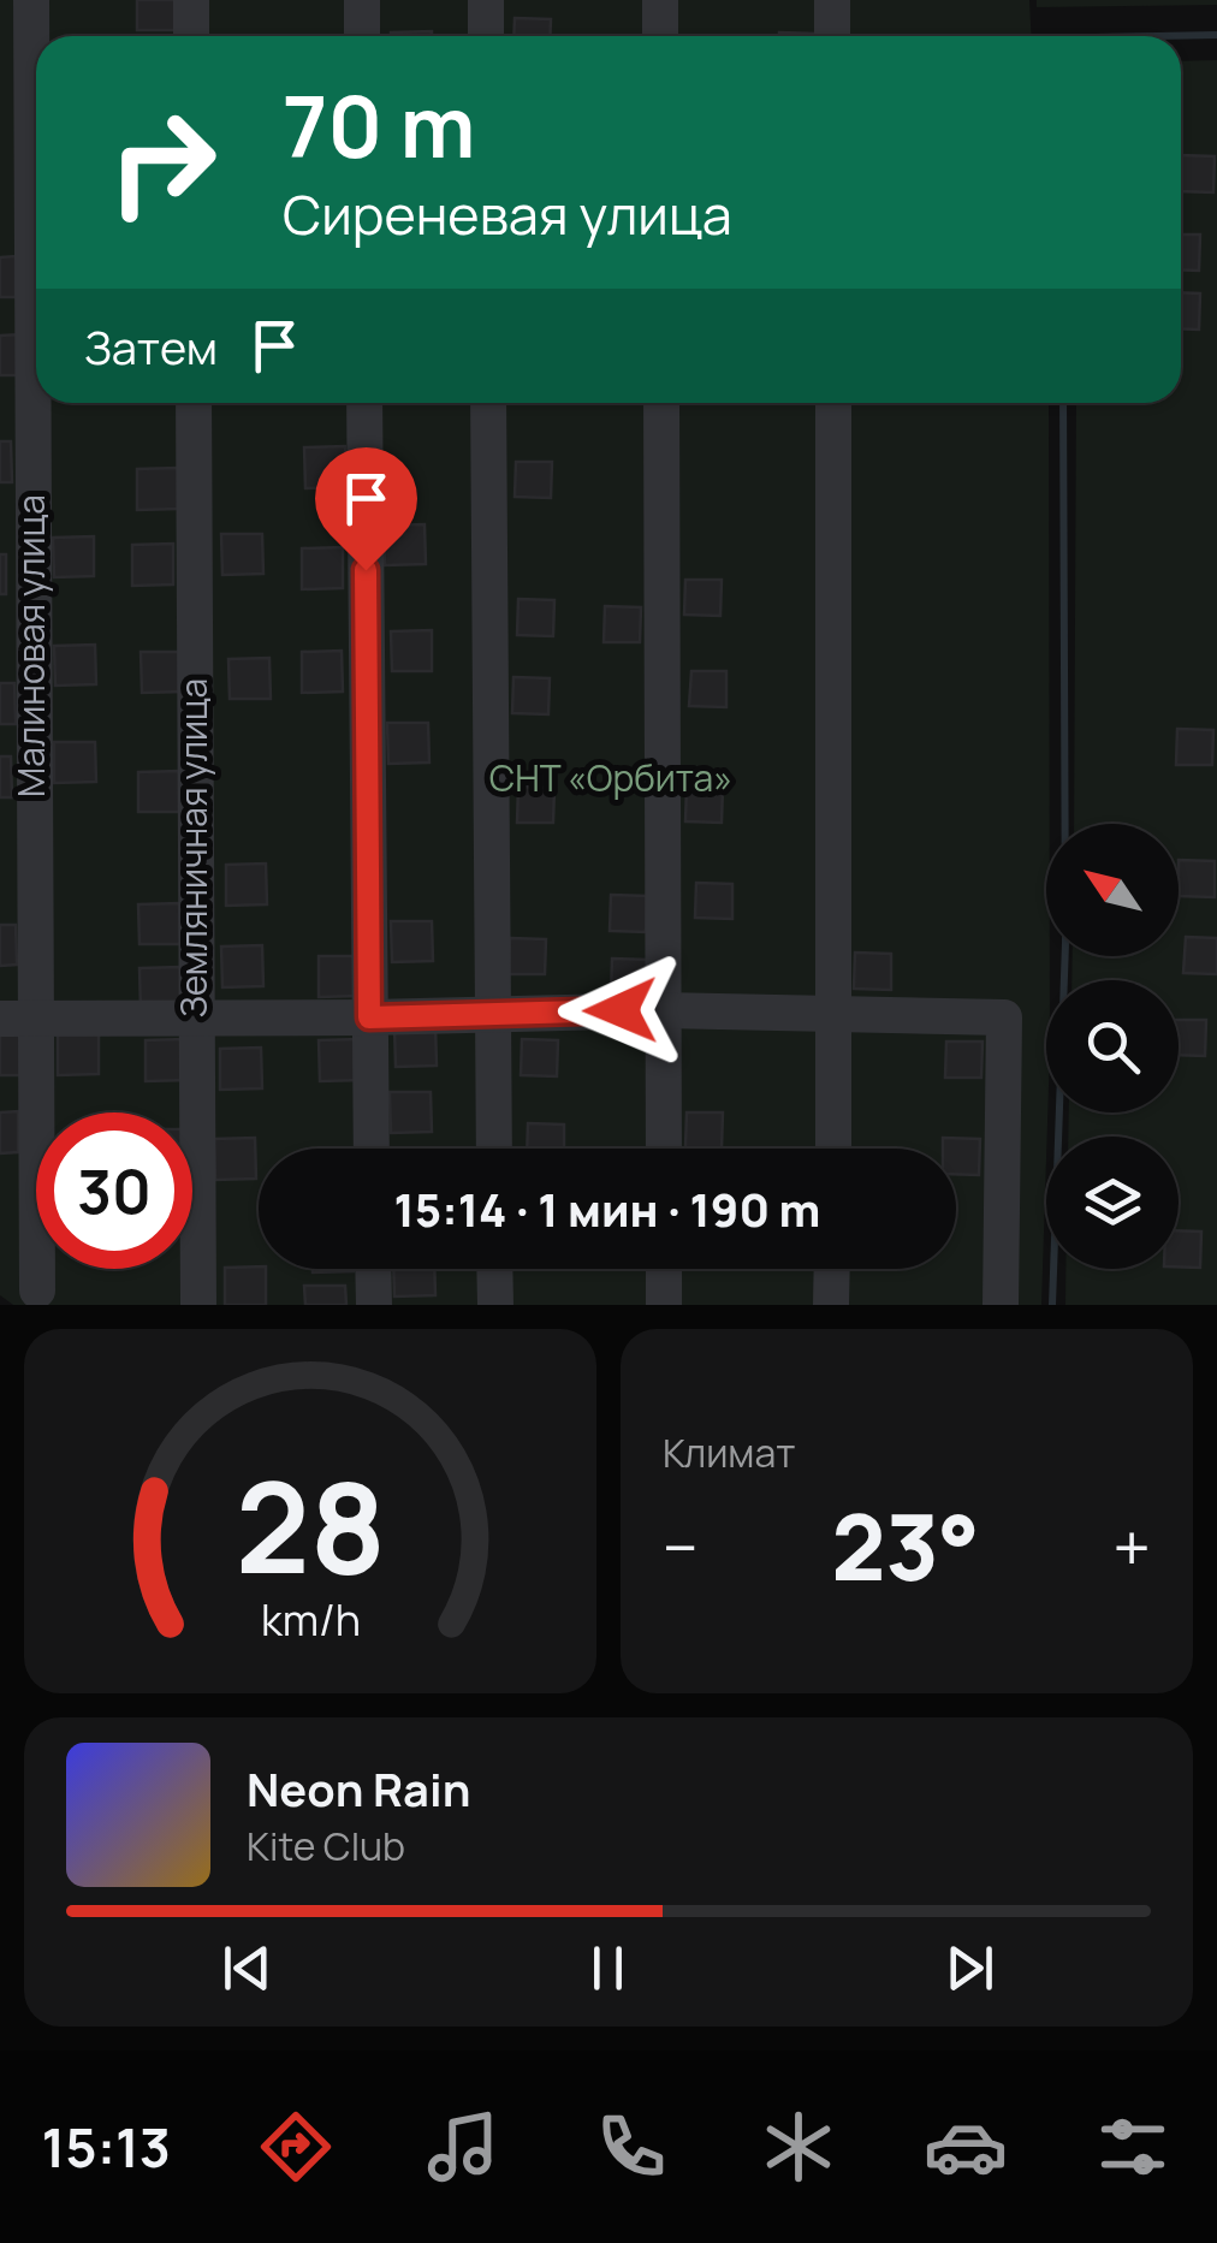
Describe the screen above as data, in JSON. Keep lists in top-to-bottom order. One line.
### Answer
{"streets":{"street":["Малиновая улица","Земляничная улица"]},"parks":["СНТ «Орбита»"],"north":"top left","page":{"turn":["70 m","Сиреневая улица"],"then":"Затем","limit":"30","trip":"15:14 · 1 мин · 190 m","tile":"Климат","heat":["−","23°","+"],"song":["Neon Rain","Kite Club"],"tabs":"15:13","gauge":["28","km/h"]}}
